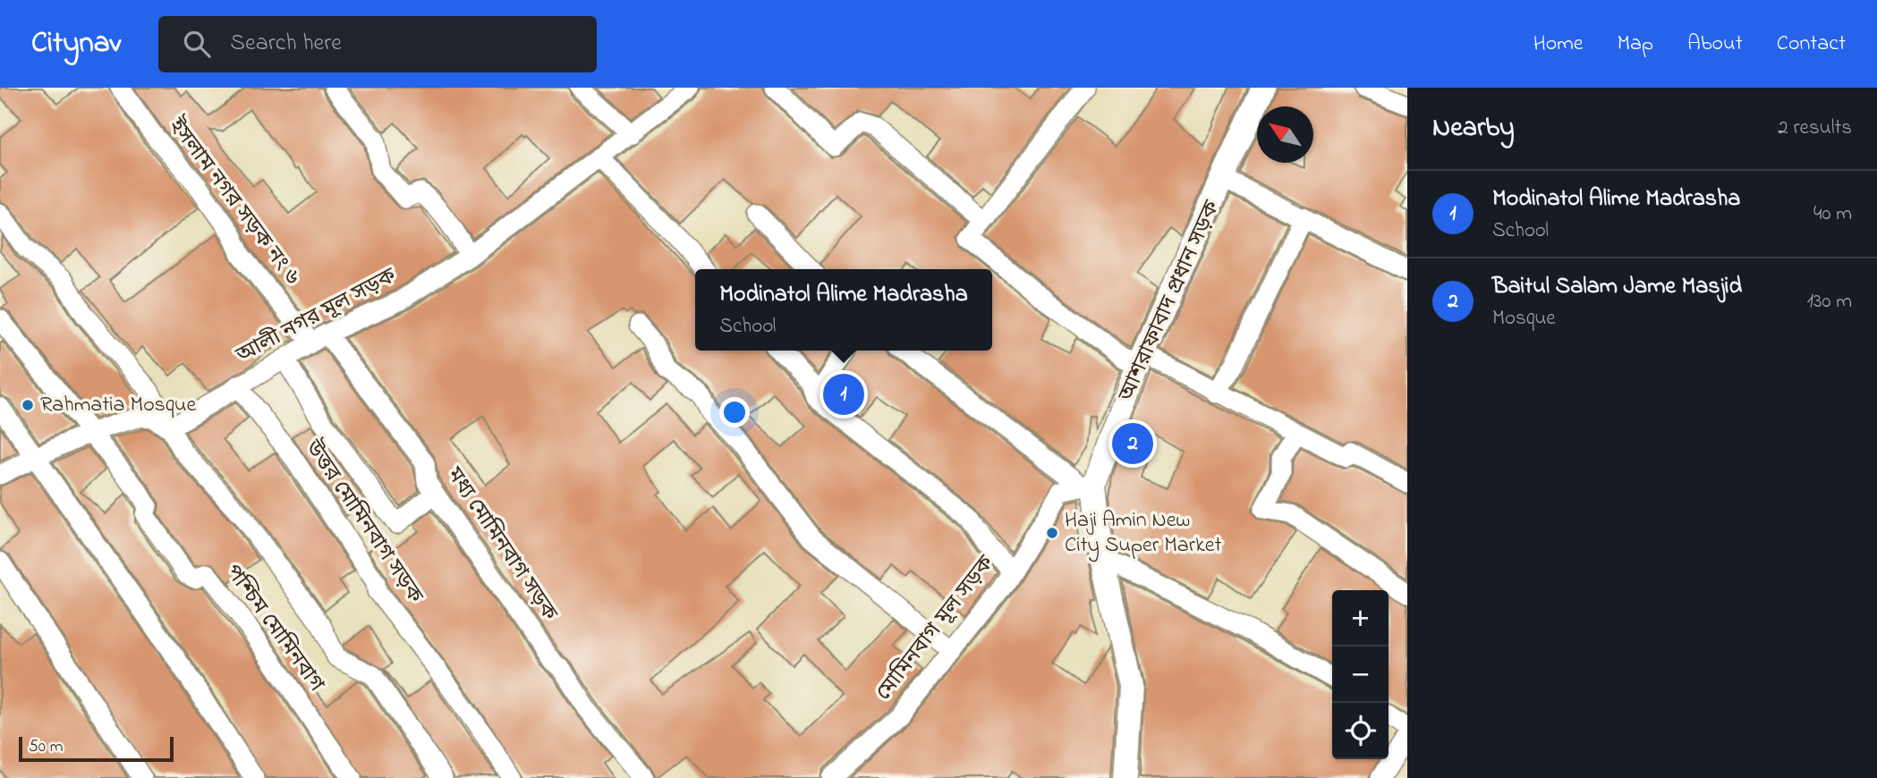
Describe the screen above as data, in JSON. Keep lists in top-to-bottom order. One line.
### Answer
{"streets":{"street":["ইসলাম নগর সড়ক নং ৬","আশরাফাবাদ প্রধান সড়ক","আলী নগর মূল সড়ক","উত্তর মোমিনবাগ সড়ক","মধ্য মোমিনবাগ সড়ক","পশ্চিম মোমিনবাগ","মোমিনবাগ মূল সড়ক"]},"crossings":[["ইসলাম নগর সড়ক নং ৬","আলী নগর মূল সড়ক"],["ইসলাম নগর সড়ক নং ৬","মধ্য মোমিনবাগ সড়ক"],["আশরাফাবাদ প্রধান সড়ক","মোমিনবাগ মূল সড়ক"],["আলী নগর মূল সড়ক","উত্তর মোমিনবাগ সড়ক"],["আলী নগর মূল সড়ক","মধ্য মোমিনবাগ সড়ক"]],"places":["Rahmatia Mosque","Haji Amin New City Super Market"],"scale_bar":"50 m","north":"top left","page":{"header":"Citynav","search":"Search here","nav":["Home","Map","About","Contact"],"heading":["Nearby","2 results"],"list":[{"mark":"1","name":"Modinatol Alime Madrasha","note":"School","value":"40 m"},{"mark":"2","name":"Baitul Salam Jame Masjid","note":"Mosque","value":"130 m"}],"popup":["Modinatol Alime Madrasha","School"],"pins":["1","2"],"map_buttons":["+","−"],"scale":"50 m"}}
